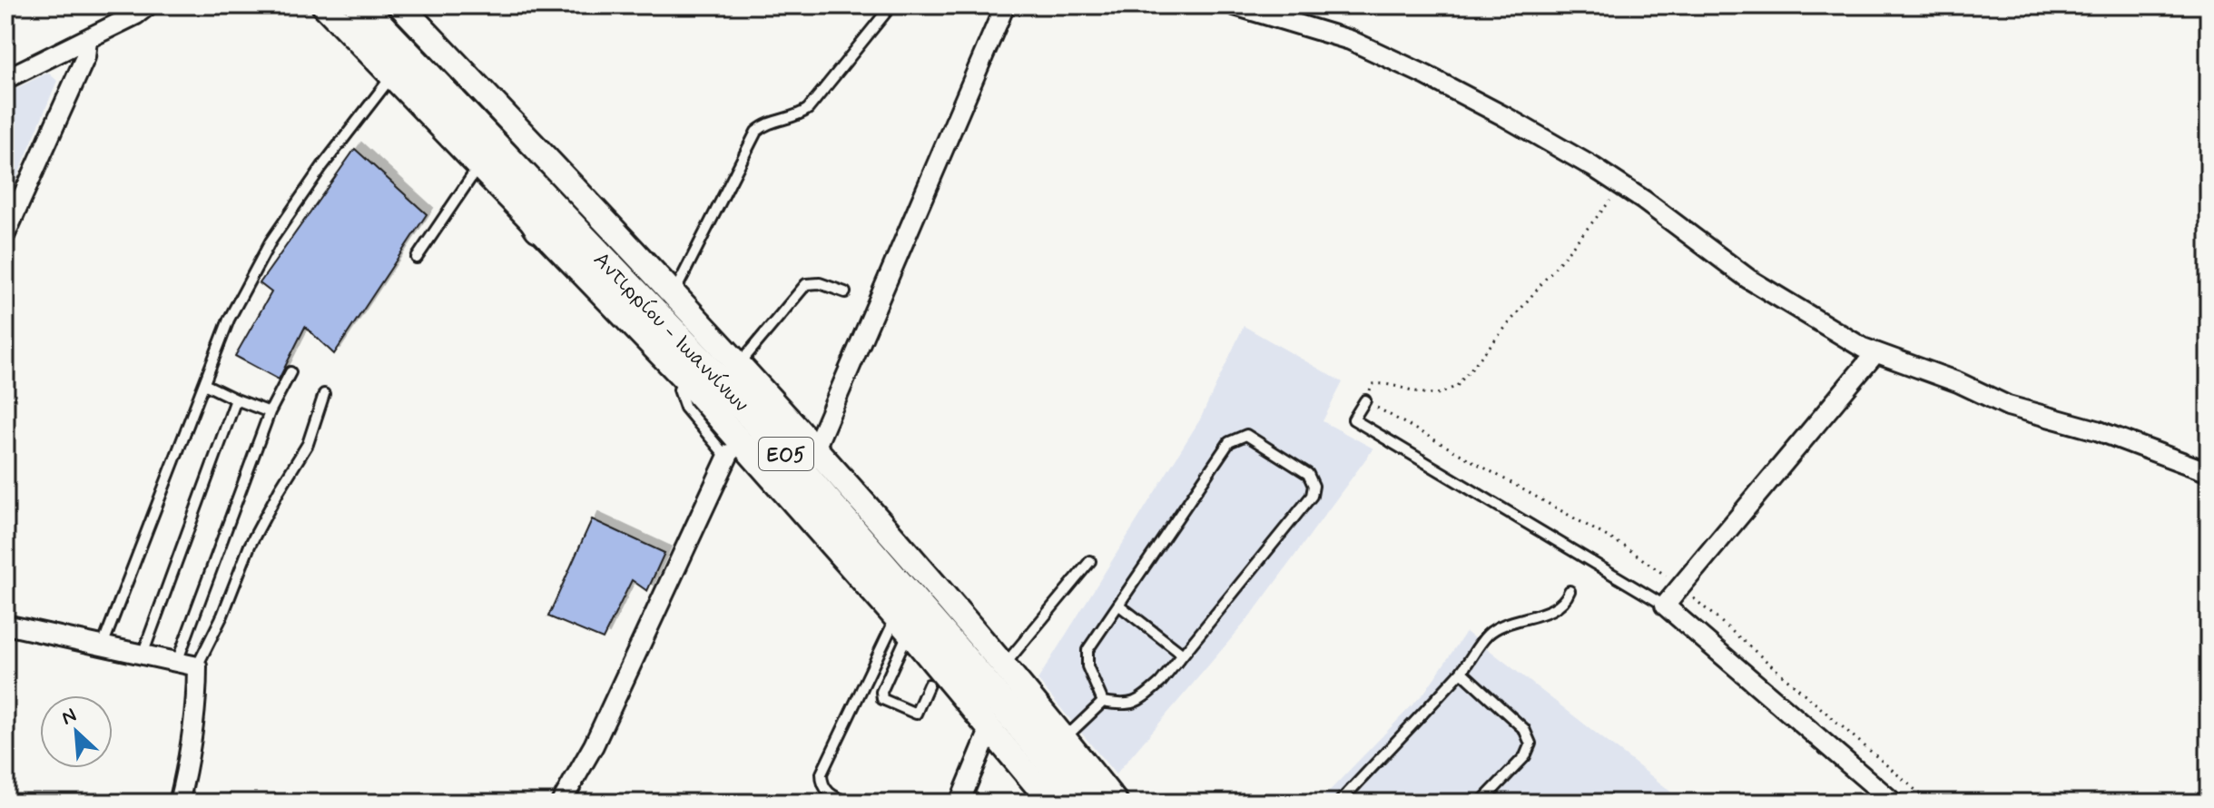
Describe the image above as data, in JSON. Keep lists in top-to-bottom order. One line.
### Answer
{"streets":{"main road":["Αντιρρίου - Ιωαννίνων","ΕΟ5"]},"north":"top left"}
